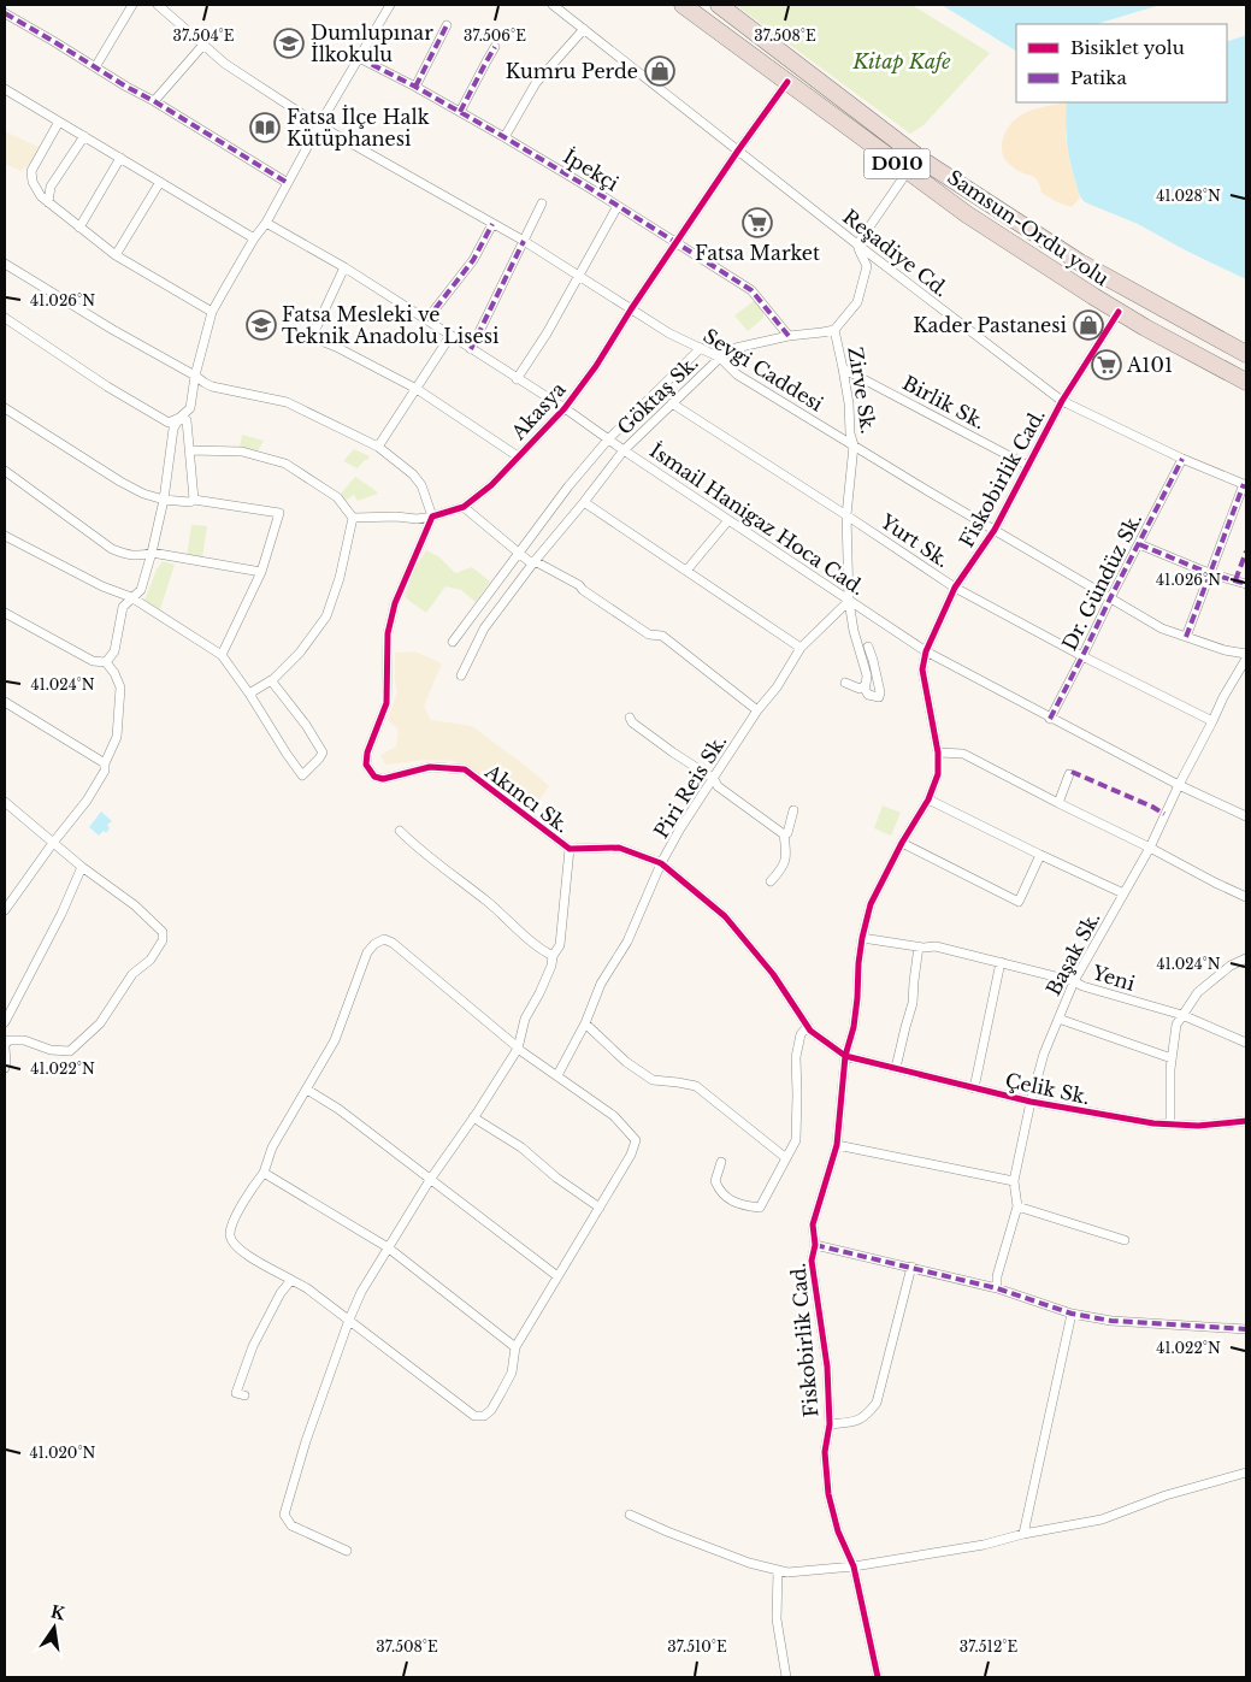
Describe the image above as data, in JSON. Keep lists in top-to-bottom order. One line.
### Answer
{"streets":{"highway":["D010","Samsun-Ordu yolu"],"street":["İpekçi","Reşadiye Cd.","Sevgi Caddesi","Zirve Sk.","Göktaş Sk.","Birlik Sk.","Akasya","Fiskobirlik Cad.","İsmail Hanigaz Hoca Cad.","Yurt Sk.","Dr. Gündüz Sk.","Piri Reis Sk.","Akıncı Sk.","Başak Sk.","Yeni","Çelik Sk."]},"crossings":[["İpekçi","Göktaş Sk."],["İpekçi","Akasya"],["Samsun-Ordu yolu","Akasya"],["Samsun-Ordu yolu","Fiskobirlik Cad."],["Reşadiye Cd.","Akasya"],["Reşadiye Cd.","Fiskobirlik Cad."],["Reşadiye Cd.","Dr. Gündüz Sk."],["Sevgi Caddesi","Zirve Sk."],["Sevgi Caddesi","Göktaş Sk."],["Sevgi Caddesi","Akasya"],["Sevgi Caddesi","Fiskobirlik Cad."],["Sevgi Caddesi","Dr. Gündüz Sk."],["Sevgi Caddesi","Başak Sk."],["Zirve Sk.","Göktaş Sk."],["Zirve Sk.","Birlik Sk."],["Zirve Sk.","İsmail Hanigaz Hoca Cad."],["Zirve Sk.","Yurt Sk."],["Zirve Sk.","Piri Reis Sk."],["Göktaş Sk.","İsmail Hanigaz Hoca Cad."],["Göktaş Sk.","Yurt Sk."],["Birlik Sk.","Fiskobirlik Cad."],["Akasya","İsmail Hanigaz Hoca Cad."],["Akasya","Akıncı Sk."],["Fiskobirlik Cad.","İsmail Hanigaz Hoca Cad."],["Fiskobirlik Cad.","Yurt Sk."],["Fiskobirlik Cad.","Akıncı Sk."],["Fiskobirlik Cad.","Yeni"],["Fiskobirlik Cad.","Çelik Sk."],["İsmail Hanigaz Hoca Cad.","Dr. Gündüz Sk."],["İsmail Hanigaz Hoca Cad.","Piri Reis Sk."],["İsmail Hanigaz Hoca Cad.","Başak Sk."],["Yurt Sk.","Dr. Gündüz Sk."],["Yurt Sk.","Başak Sk."],["Piri Reis Sk.","Akıncı Sk."],["Akıncı Sk.","Çelik Sk."],["Başak Sk.","Yeni"],["Başak Sk.","Çelik Sk."]],"parks":["Kitap Kafe"],"places":{"school or university":["Dumlupınar İlkokulu","Fatsa Mesleki ve Teknik Anadolu Lisesi"],"shop":["Kumru Perde","Kader Pastanesi"],"library":["Fatsa İlçe Halk Kütüphanesi"],"supermarket":["Fatsa Market","A101"]},"legend":["Bisiklet yolu","Patika"],"north":"top","coordinates":["37.504°E","37.506°E","37.508°E","41.028°N","41.026°N","41.024°N","41.022°N","41.020°N","37.510°E","37.512°E"]}
